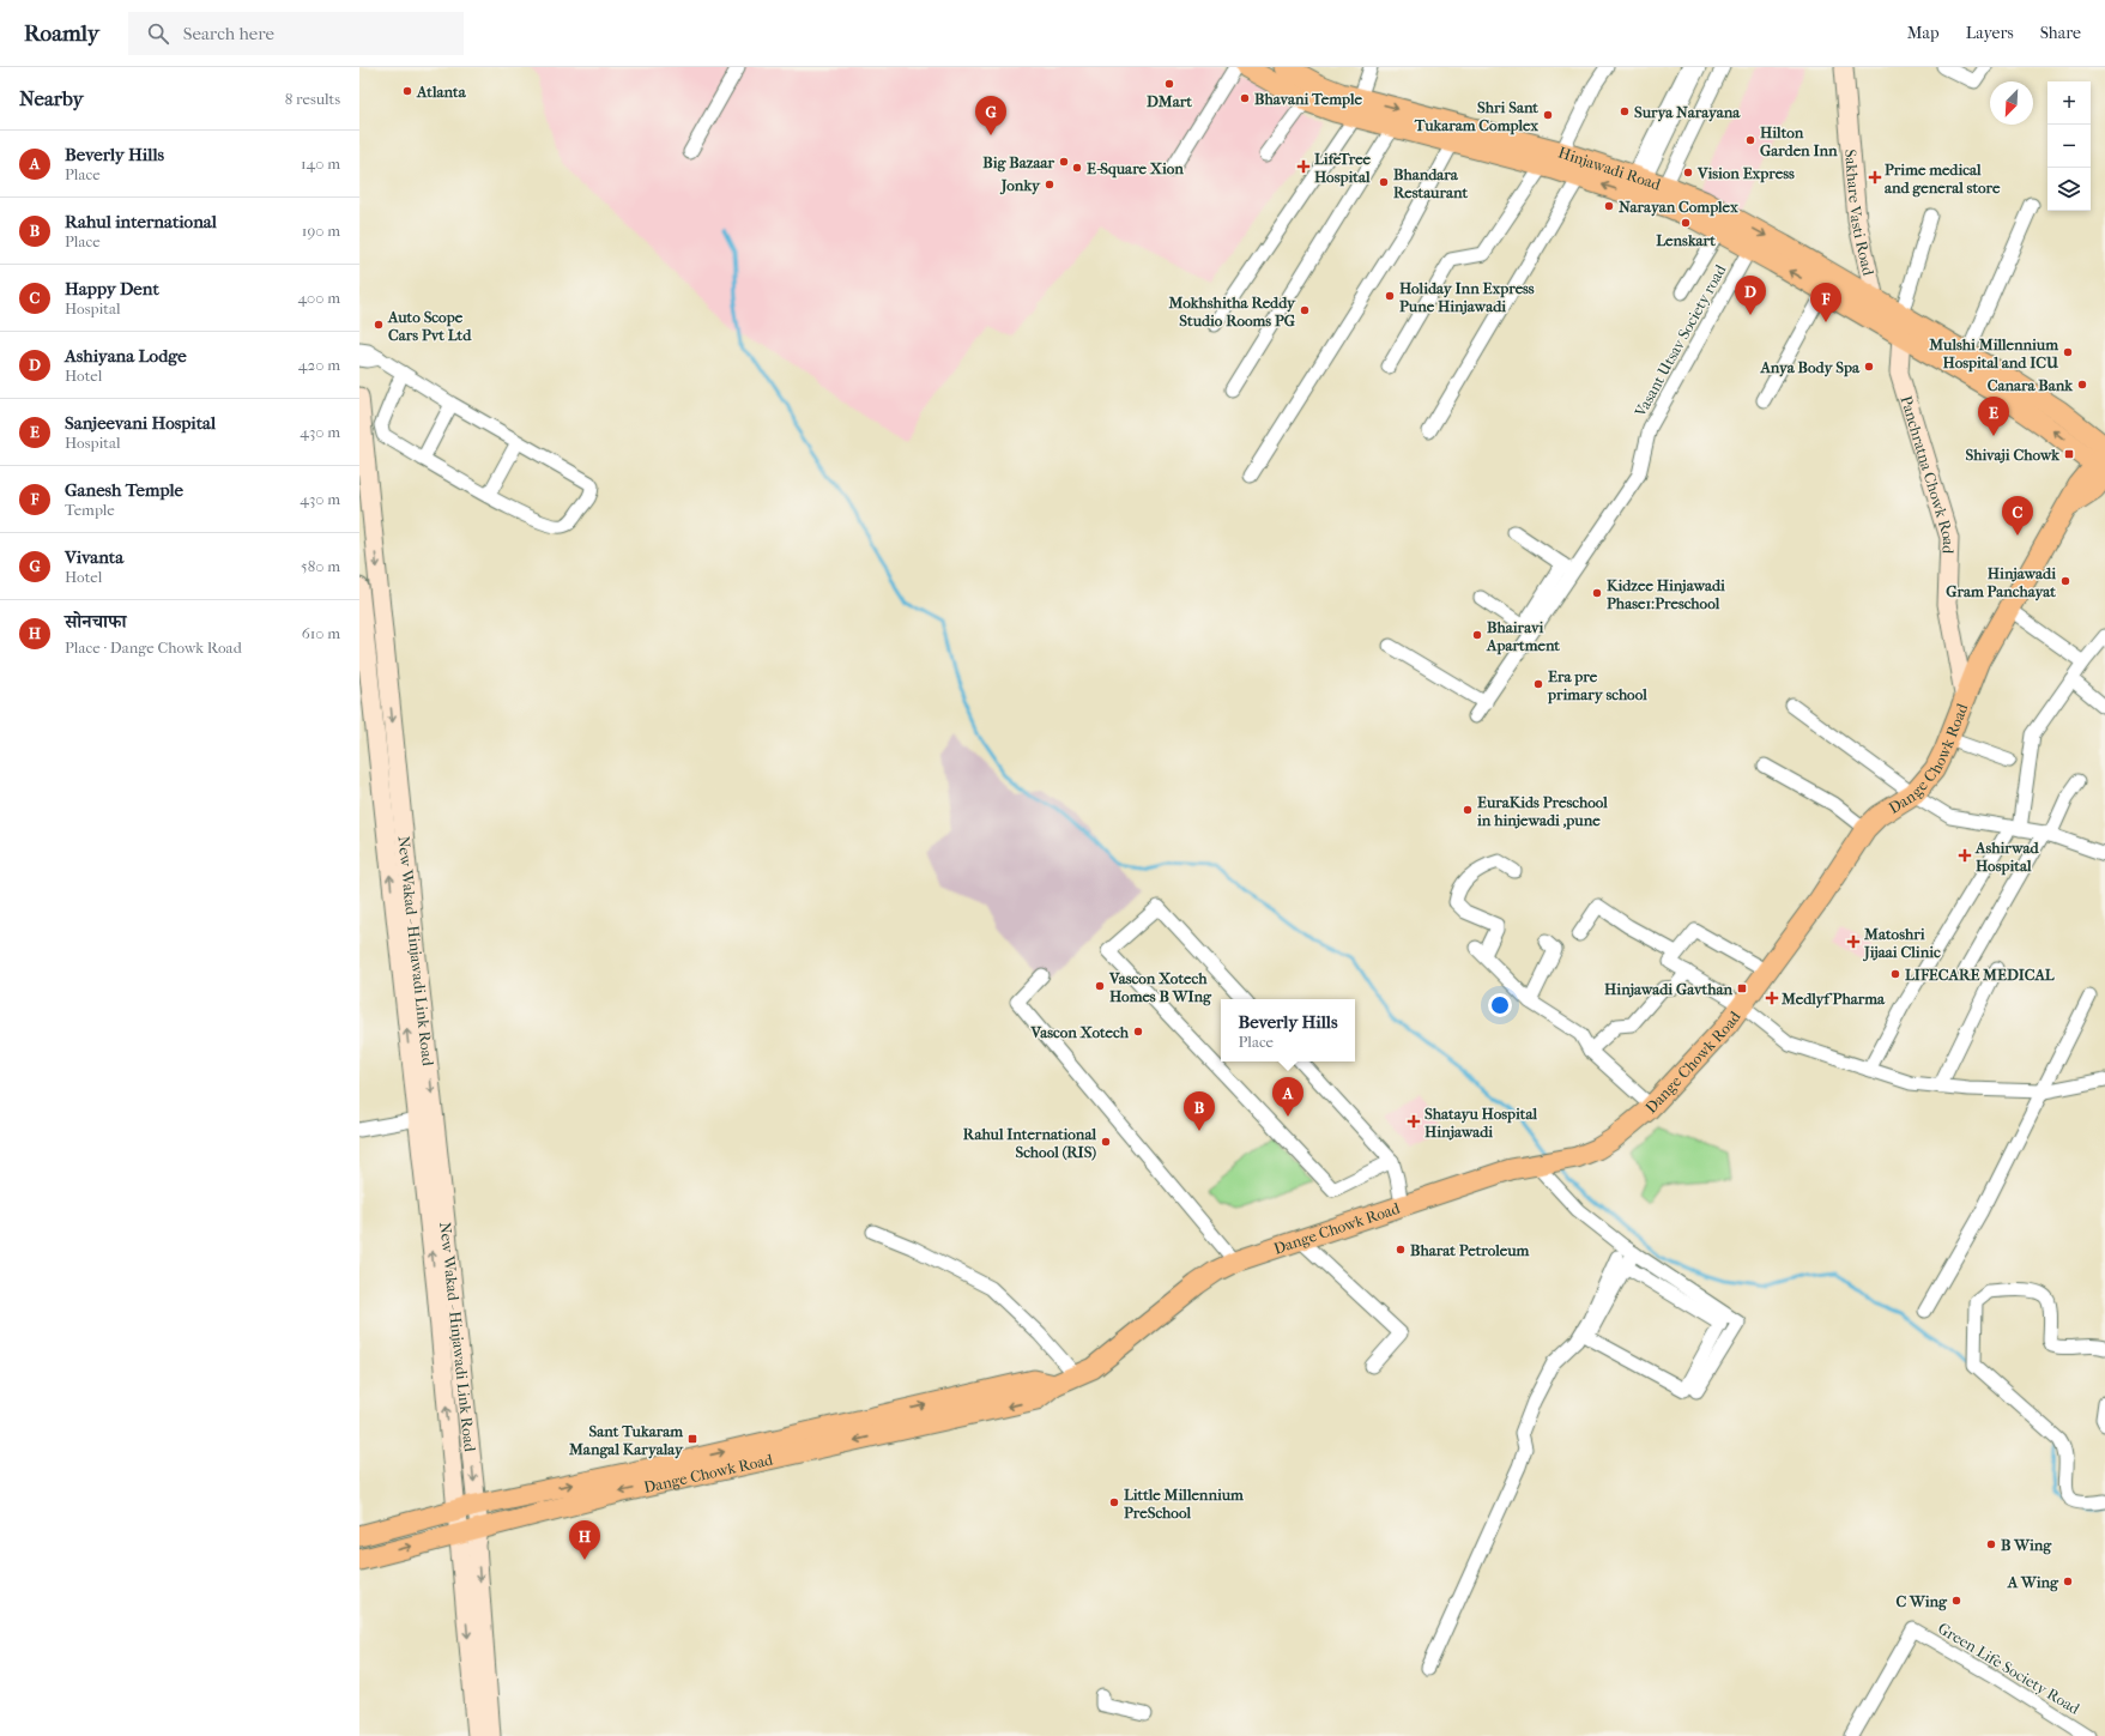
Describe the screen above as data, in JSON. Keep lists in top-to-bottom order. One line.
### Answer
{"streets":{"main road":["Hinjawadi Road","Sakhare Vasti Road","Panchratna Chowk Road","Dange Chowk Road","New Wakad - Hinjawadi Link Road"],"street":["Vasant Utsav Society road","Green Life Society Road"]},"crossings":[["Hinjawadi Road","Sakhare Vasti Road"],["Hinjawadi Road","Dange Chowk Road"],["Panchratna Chowk Road","Dange Chowk Road"],["Dange Chowk Road","New Wakad - Hinjawadi Link Road"]],"places":{"other":["DMart","Atlanta","Bhavani Temple","Surya Narayana","Shri Sant Tukaram Complex","Hilton Garden Inn","Big Bazaar","E-Square Xion","Vision Express","Bhandara Restaurant","Jonky","Narayan Complex","Lenskart","Holiday Inn Express Pune Hinjawadi","Mokhshitha Reddy Studio Rooms PG","Auto Scope Cars Pvt Ltd","Mulshi Millennium Hospital and ICU","Anya Body Spa","Canara Bank","Hinjawadi Gram Panchayat","Kidzee Hinjawadi Phase1:Preschool","Bhairavi Apartment","Era pre primary school","EuraKids Preschool in hinjewadi ,pune","LIFECARE MEDICAL","Vascon Xotech Homes B WIng","Vascon Xotech","Rahul International School (RIS)","Bharat Petroleum","Little Millennium PreSchool","B Wing","A Wing","C Wing"],"health":["LifeTree Hospital","Prime medical and general store","Ashirwad Hospital","Matoshri Jijaai Clinic","Medlyf Pharma","Shatayu Hospital Hinjawadi"],"transit":["Shivaji Chowk","Hinjawadi Gavthan","Sant Tukaram Mangal Karyalay"]},"north":"bottom left","page":{"header":"Roamly","search":"Search here","nav":["Map","Layers","Share"],"heading":["Nearby","8 results"],"map_buttons":["+","−"],"pins":["G","D","F","E","C","A","B","H"],"list":[{"mark":"A","name":"Beverly Hills","note":"Place","value":"140 m"},{"mark":"B","name":"Rahul international","note":"Place","value":"190 m"},{"mark":"C","name":"Happy Dent","note":"Hospital","value":"400 m"},{"mark":"D","name":"Ashiyana Lodge","note":"Hotel","value":"420 m"},{"mark":"E","name":"Sanjeevani Hospital","note":"Hospital","value":"430 m"},{"mark":"F","name":"Ganesh Temple","note":"Temple","value":"430 m"},{"mark":"G","name":"Vivanta","note":"Hotel","value":"580 m"},{"mark":"H","name":"सोनचाफा","note":"Place · Dange Chowk Road","value":"610 m"}],"popup":["Beverly Hills","Place"]}}
